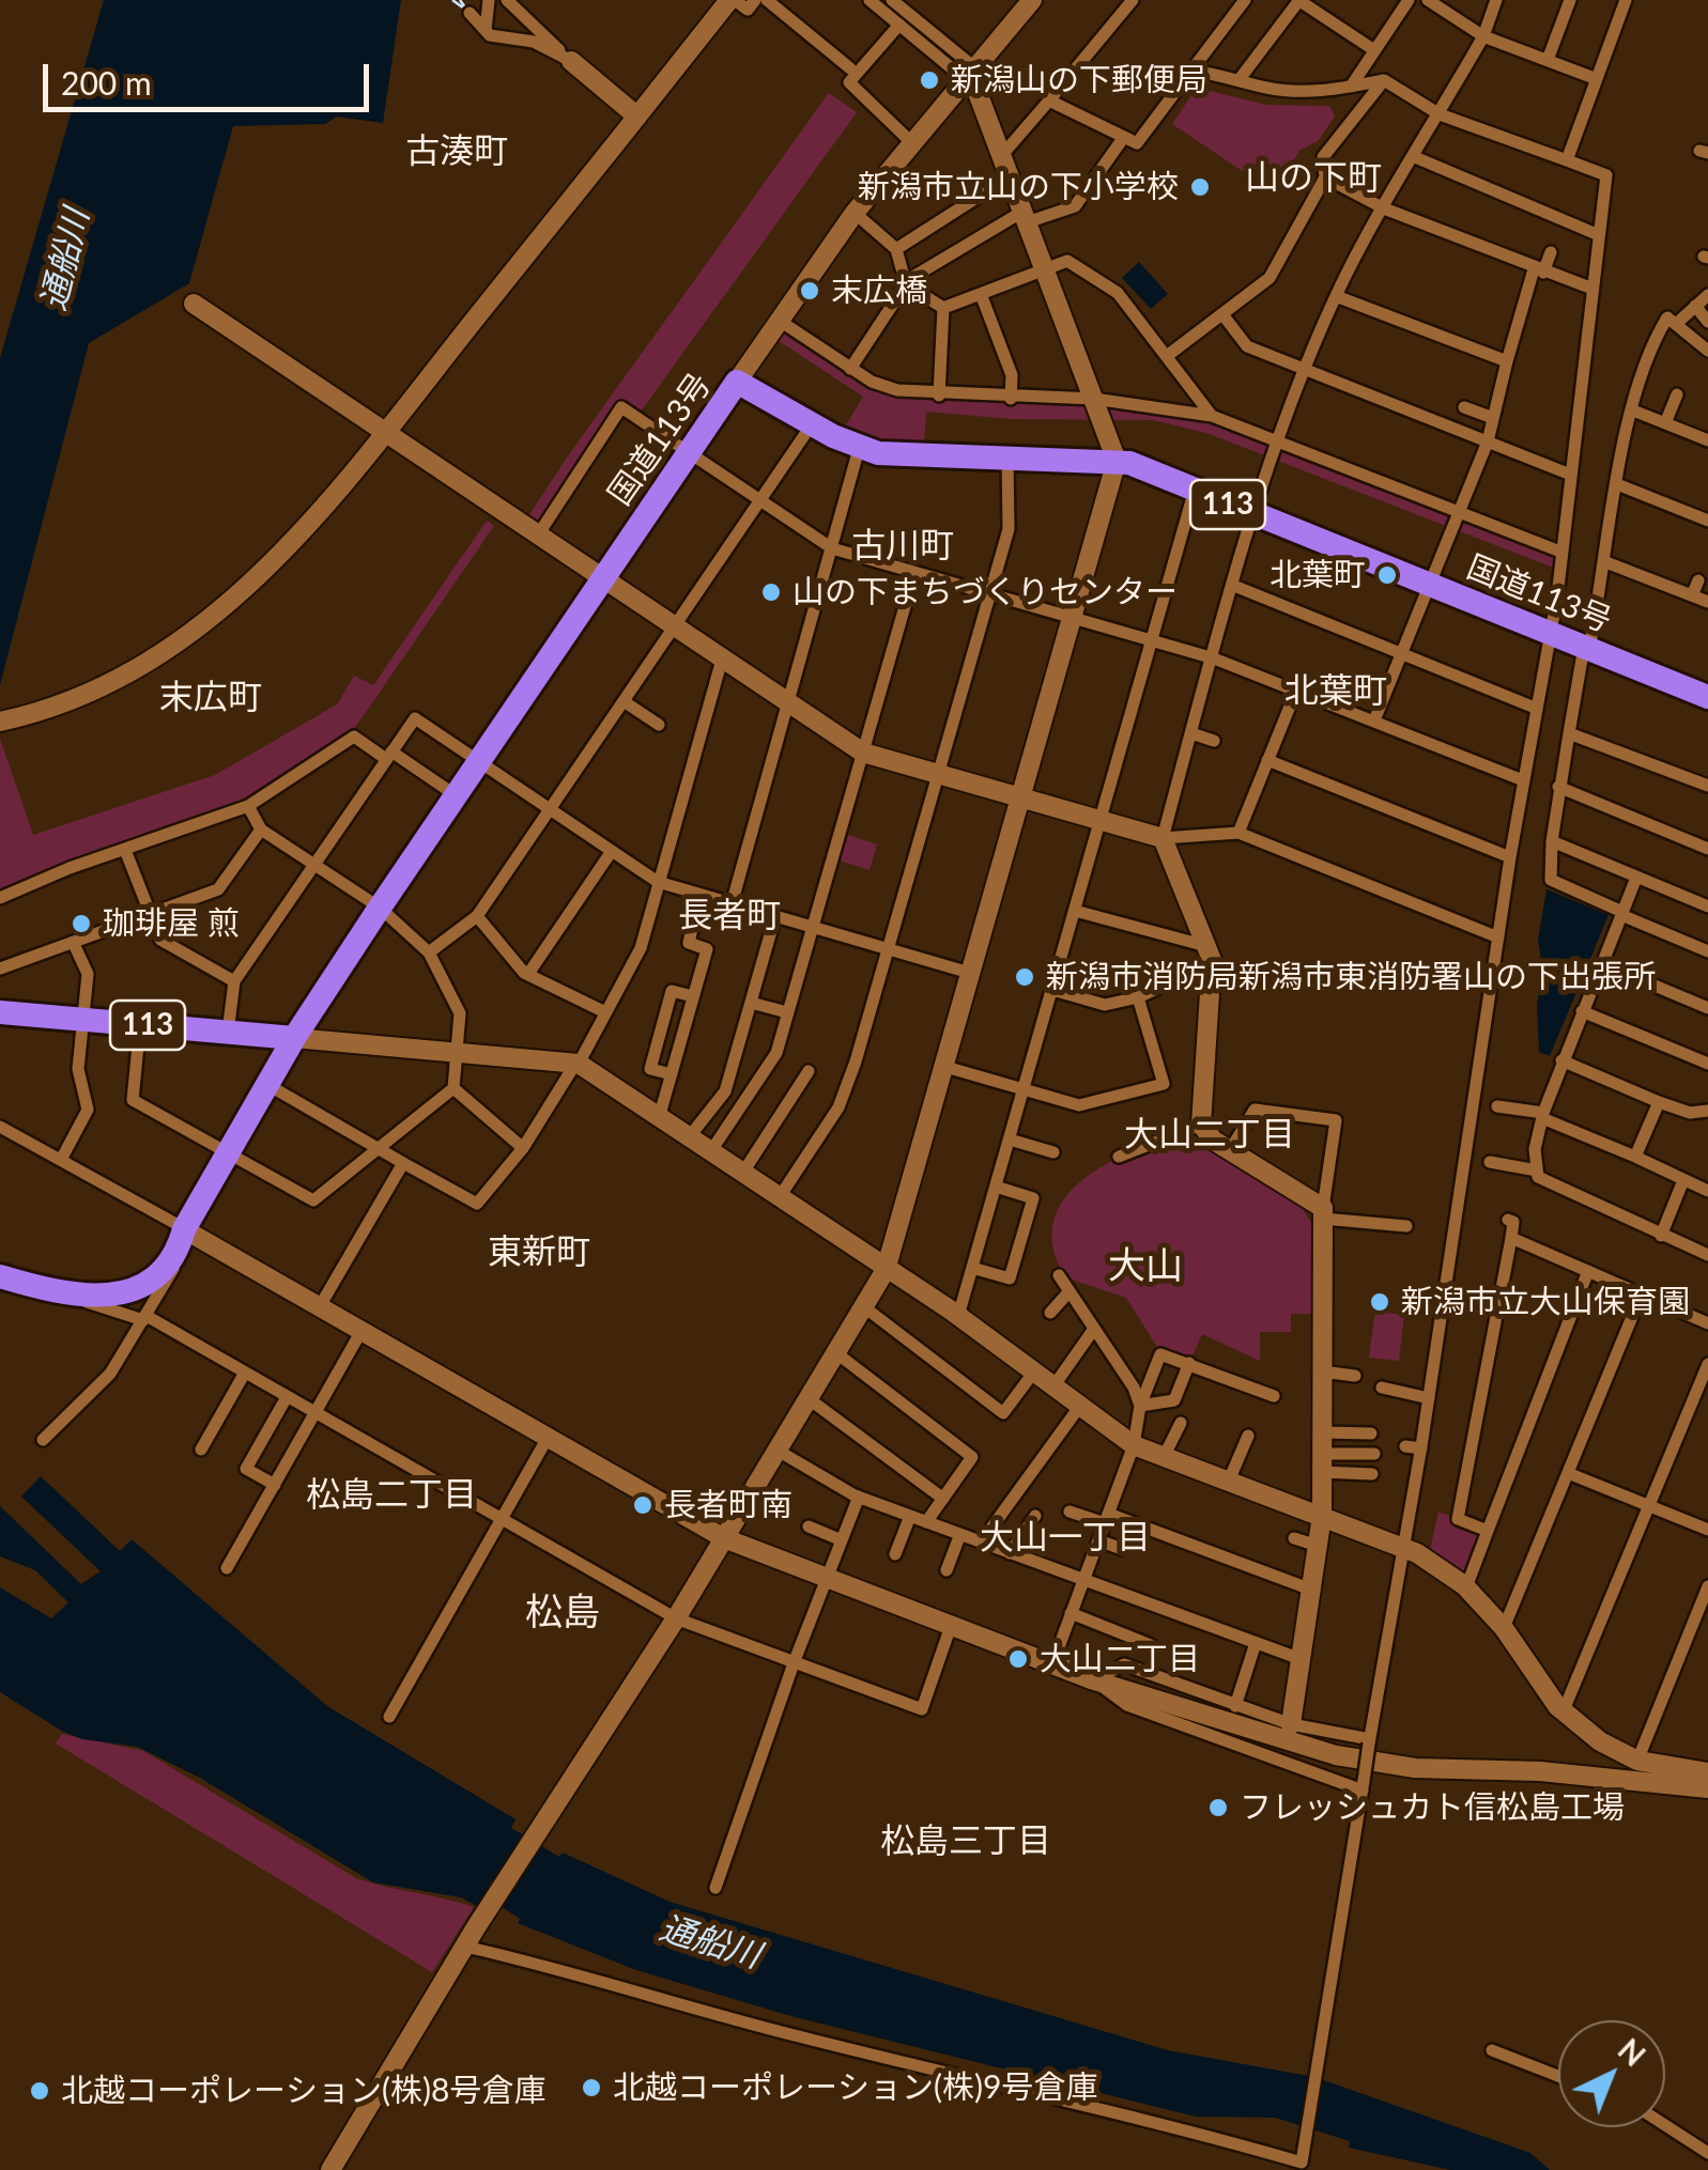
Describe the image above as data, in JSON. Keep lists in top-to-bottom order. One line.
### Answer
{"streets":{"highway":["国道113号","113"]},"crossings":[["国道113号","113"]],"districts":["古湊町","山の下町","古川町","北葉町","末広町","長者町","大山二丁目","東新町","大山","松島二丁目","大山一丁目","松島","松島三丁目"],"water":["通船川"],"places":["新潟山の下郵便局","新潟市立山の下小学校","末広橋","北葉町","山の下まちづくりセンター","珈琲屋 煎","新潟市消防局新潟市東消防署山の下出張所","新潟市立大山保育園","長者町南","大山二丁目","フレッシュカト信松島工場","北越コーポレーション(株)9号倉庫","北越コーポレーション(株)8号倉庫"],"scale_bar":"200 m","north":"top right"}
